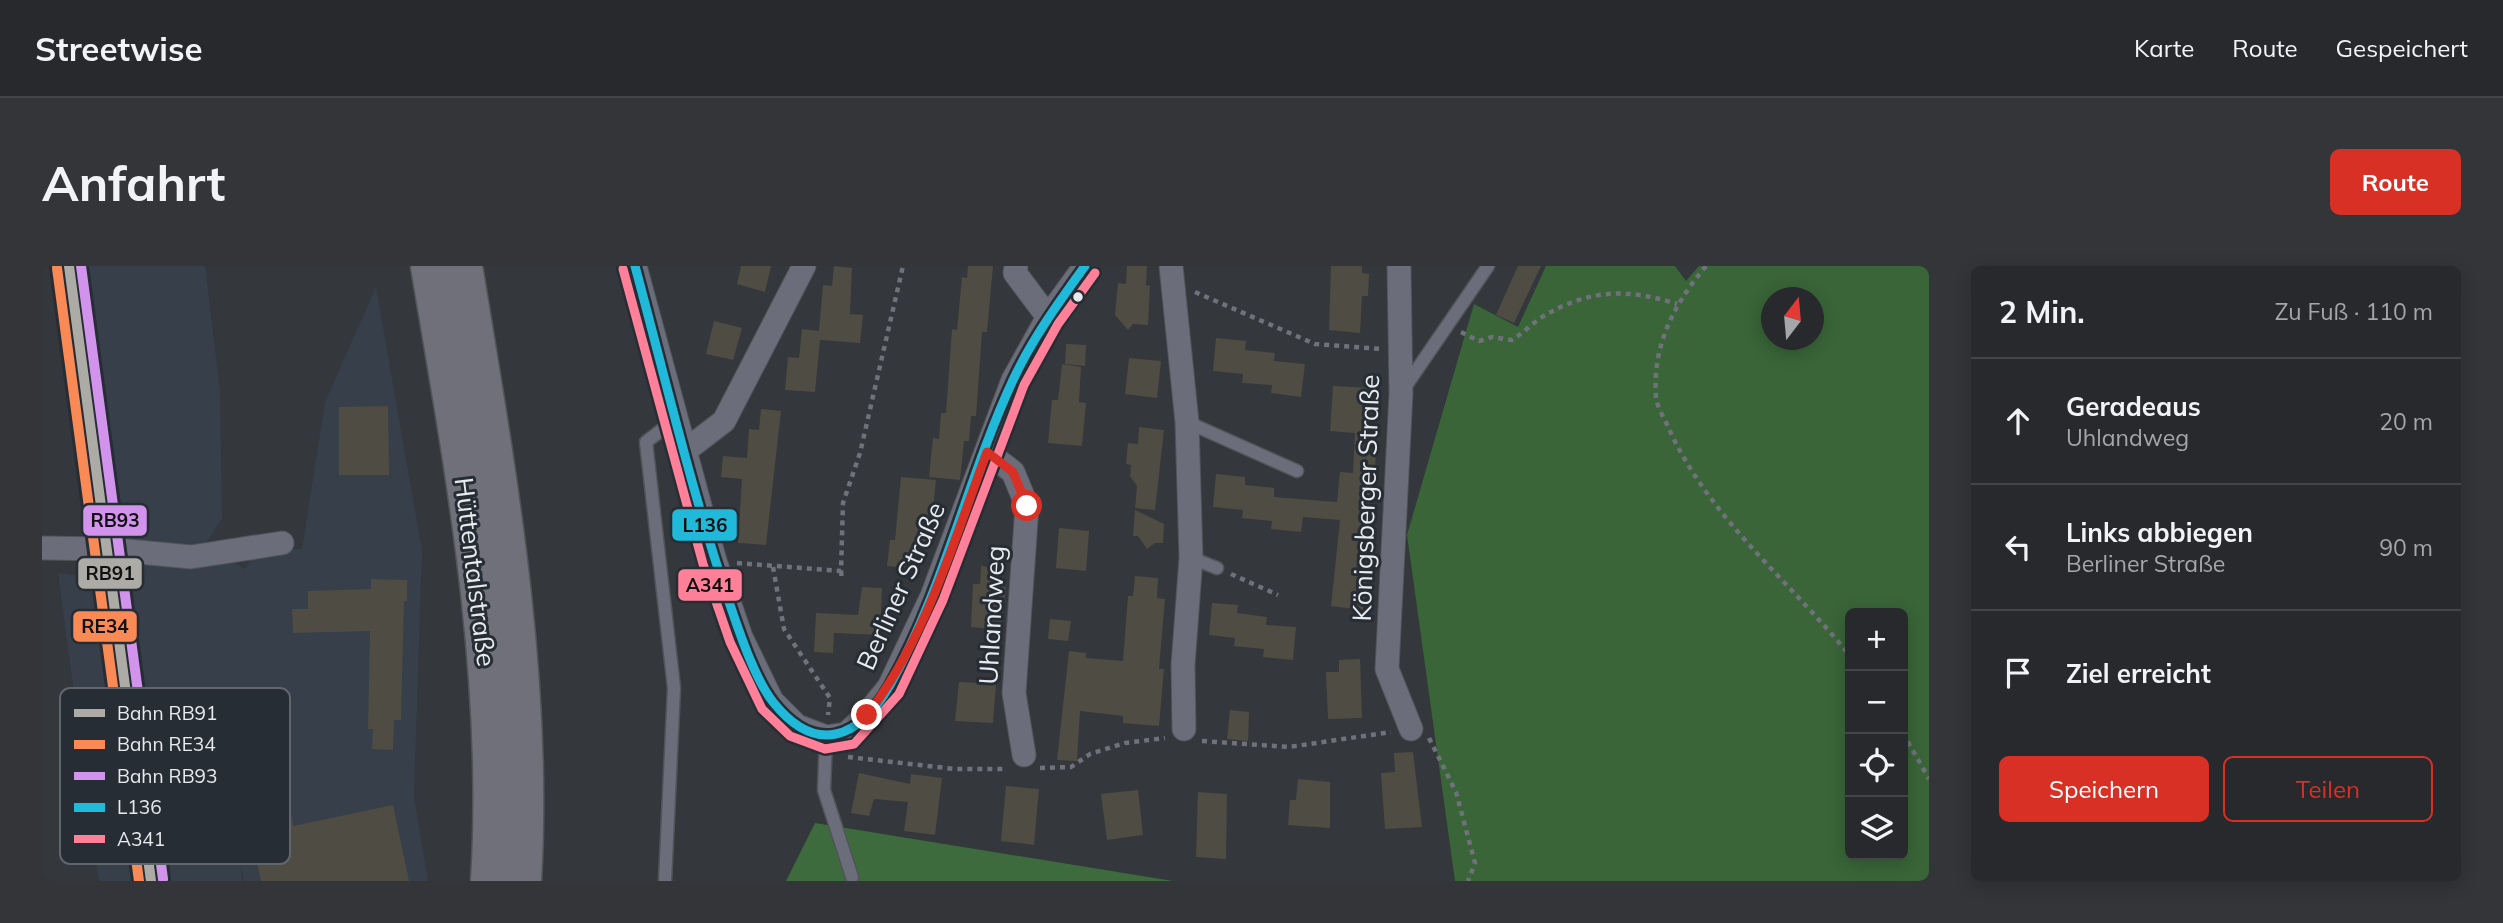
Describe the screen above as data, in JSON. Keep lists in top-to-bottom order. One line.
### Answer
{"streets":{"highway":["Hüttentalstraße"],"street":["Königsberger Straße","Berliner Straße","Uhlandweg"]},"crossings":[["Berliner Straße","Uhlandweg"]],"lines":["rail line RB91","rail line RB93","transit line L136","rail line RE34","transit line A341"],"legend":["Bahn RB91","Bahn RE34","Bahn RB93","L136","A341"],"north":"top","page":{"header":"Streetwise","nav":["Karte","Route","Gespeichert"],"buttons":["Route",["Speichern","Teilen"]],"title":"Anfahrt","heading":["2 Min.","Zu Fuß · 110 m"],"list":[["Geradeaus","Uhlandweg","20 m"],["Links abbiegen","Berliner Straße","90 m"],"Ziel erreicht"],"map_buttons":["+","−"]}}
